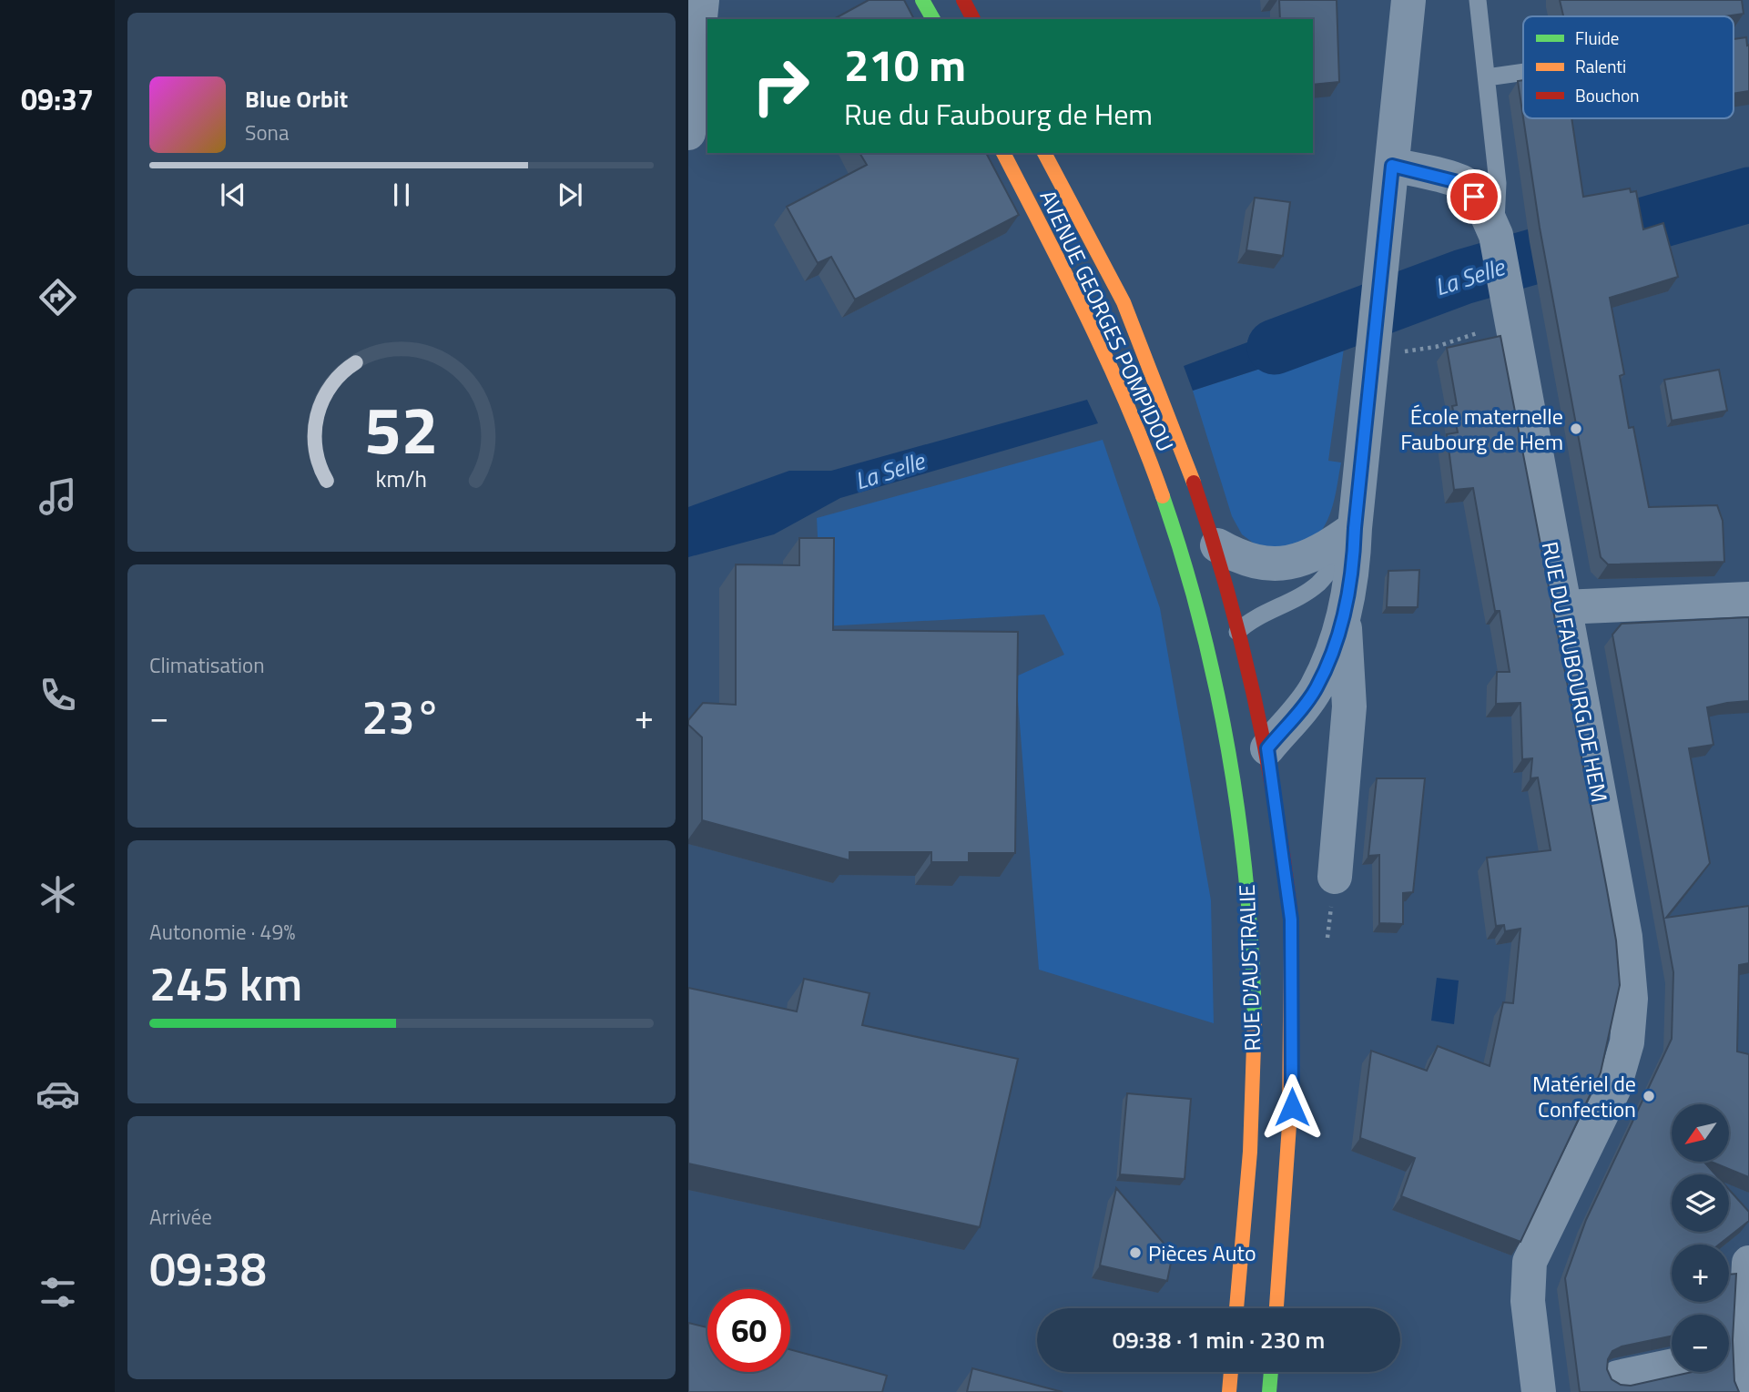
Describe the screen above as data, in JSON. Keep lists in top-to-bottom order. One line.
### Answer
{"streets":{"main road":["AVENUE GEORGES POMPIDOU","RUE D'AUSTRALIE"],"street":["RUE DU FAUBOURG DE HEM"]},"crossings":[["AVENUE GEORGES POMPIDOU","RUE D'AUSTRALIE"]],"water":["La Selle"],"places":["École maternelle Faubourg de Hem","Matériel de Confection","Pièces Auto"],"legend":["Fluide","Ralenti","Bouchon"],"north":"bottom left","page":{"tabs":"09:37","turn":["210 m","Rue du Faubourg de Hem"],"song":["Blue Orbit","Sona"],"tile":["Climatisation",["Autonomie · 49%","245 km"],["Arrivée","09:38"]],"heat":["−","23°","+"],"map_buttons":["+","−"],"limit":"60","trip":"09:38 · 1 min · 230 m","gauge":["52","km/h"]}}
